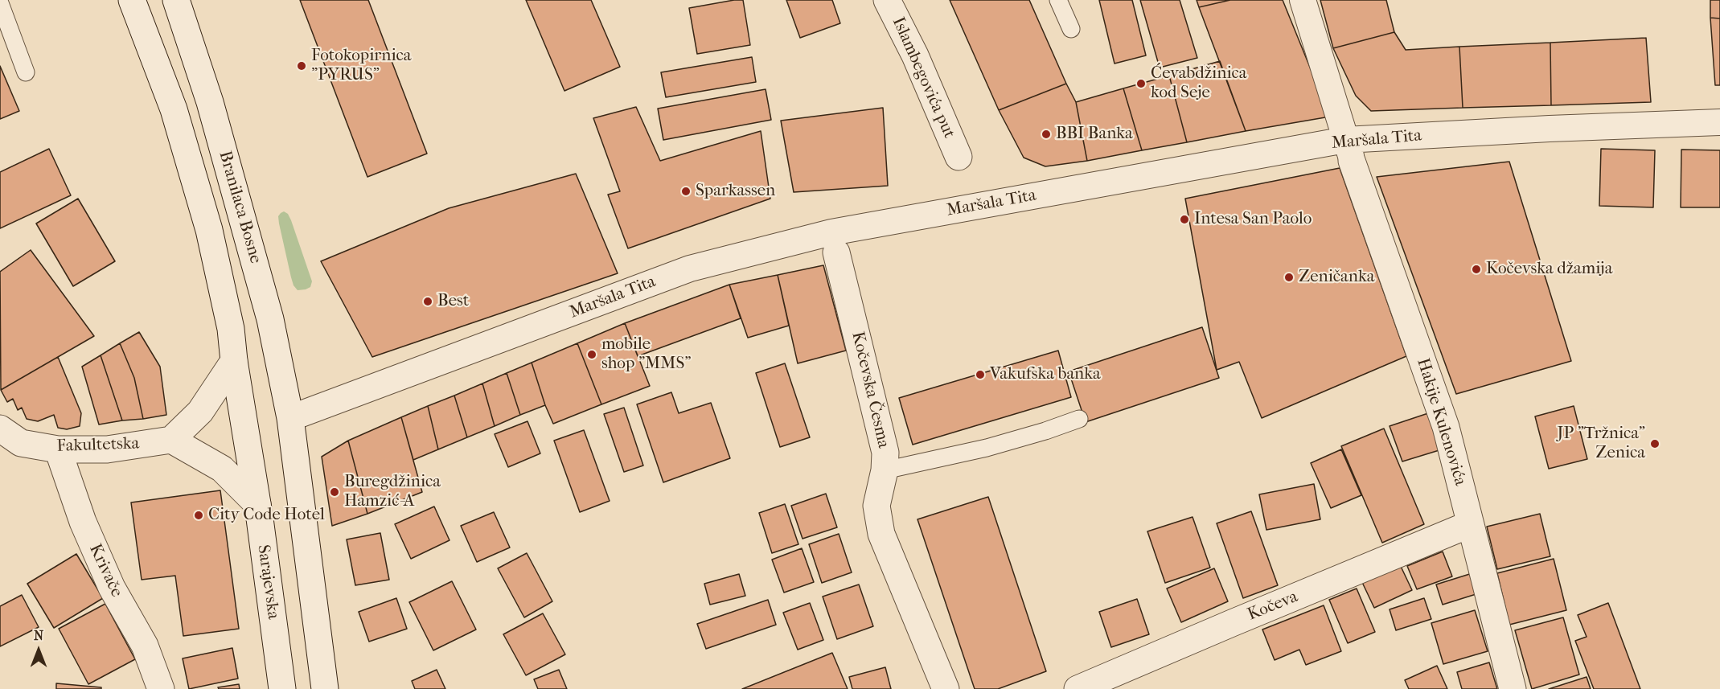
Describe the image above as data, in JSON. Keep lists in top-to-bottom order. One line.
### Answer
{"streets":{"street":["Islambegovića put","Maršala Tita","Branilaca Bosne","Kočevska Česma","Hakije Kulenovića","Fakultetska","Krivače","Sarajevska","Kočeva"]},"crossings":[["Maršala Tita","Branilaca Bosne"],["Maršala Tita","Hakije Kulenovića"],["Branilaca Bosne","Sarajevska"],["Hakije Kulenovića","Kočeva"],["Fakultetska","Krivače"]],"places":["Fotokopirnica \"PYRUS\"","Ćevabdžinica kod Seje","BBI Banka","Sparkassen","Intesa San Paolo","Kočevska džamija","Zeničanka","Best","mobile shop \"MMS\"","Vakufska banka","JP \"Tržnica\" Zenica","Buregdžinica Hamzić-A","City Code Hotel"],"north":"top"}
